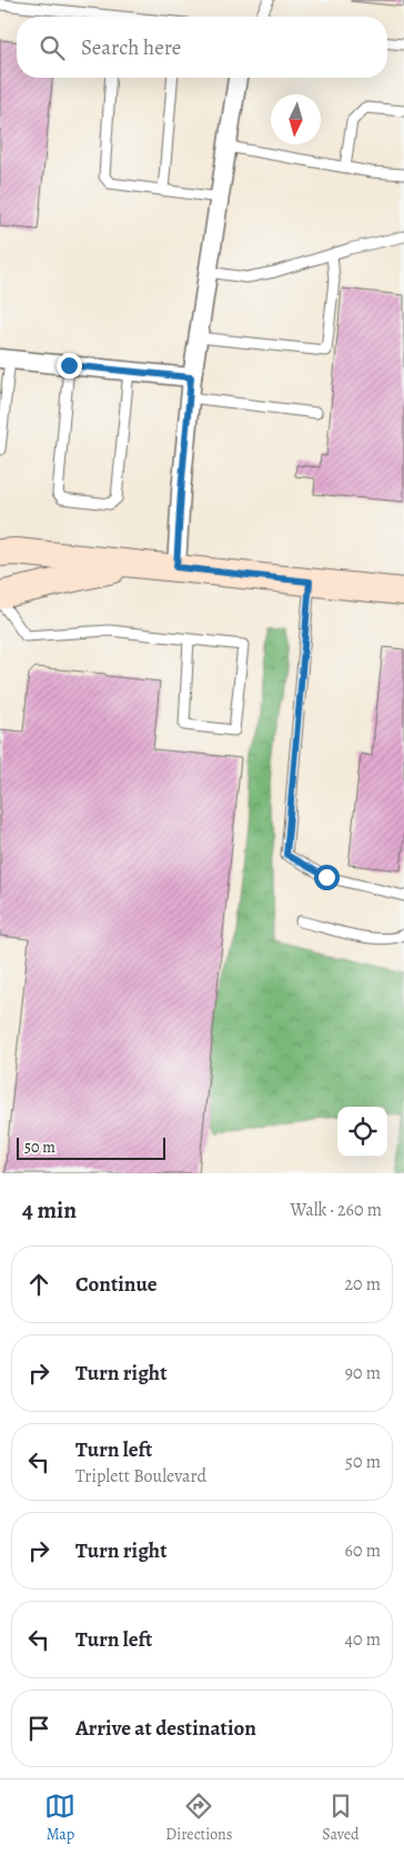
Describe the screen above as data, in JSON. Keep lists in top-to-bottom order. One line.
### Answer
{"scale_bar":"50 m","north":"bottom","page":{"search":"Search here","scale":"50 m","heading":["4 min","Walk · 260 m"],"list":[["Continue","20 m"],["Turn right","90 m"],["Turn left","Triplett Boulevard","50 m"],["Turn right","60 m"],["Turn left","40 m"],"Arrive at destination"],"nav":["Map","Directions","Saved"]}}
